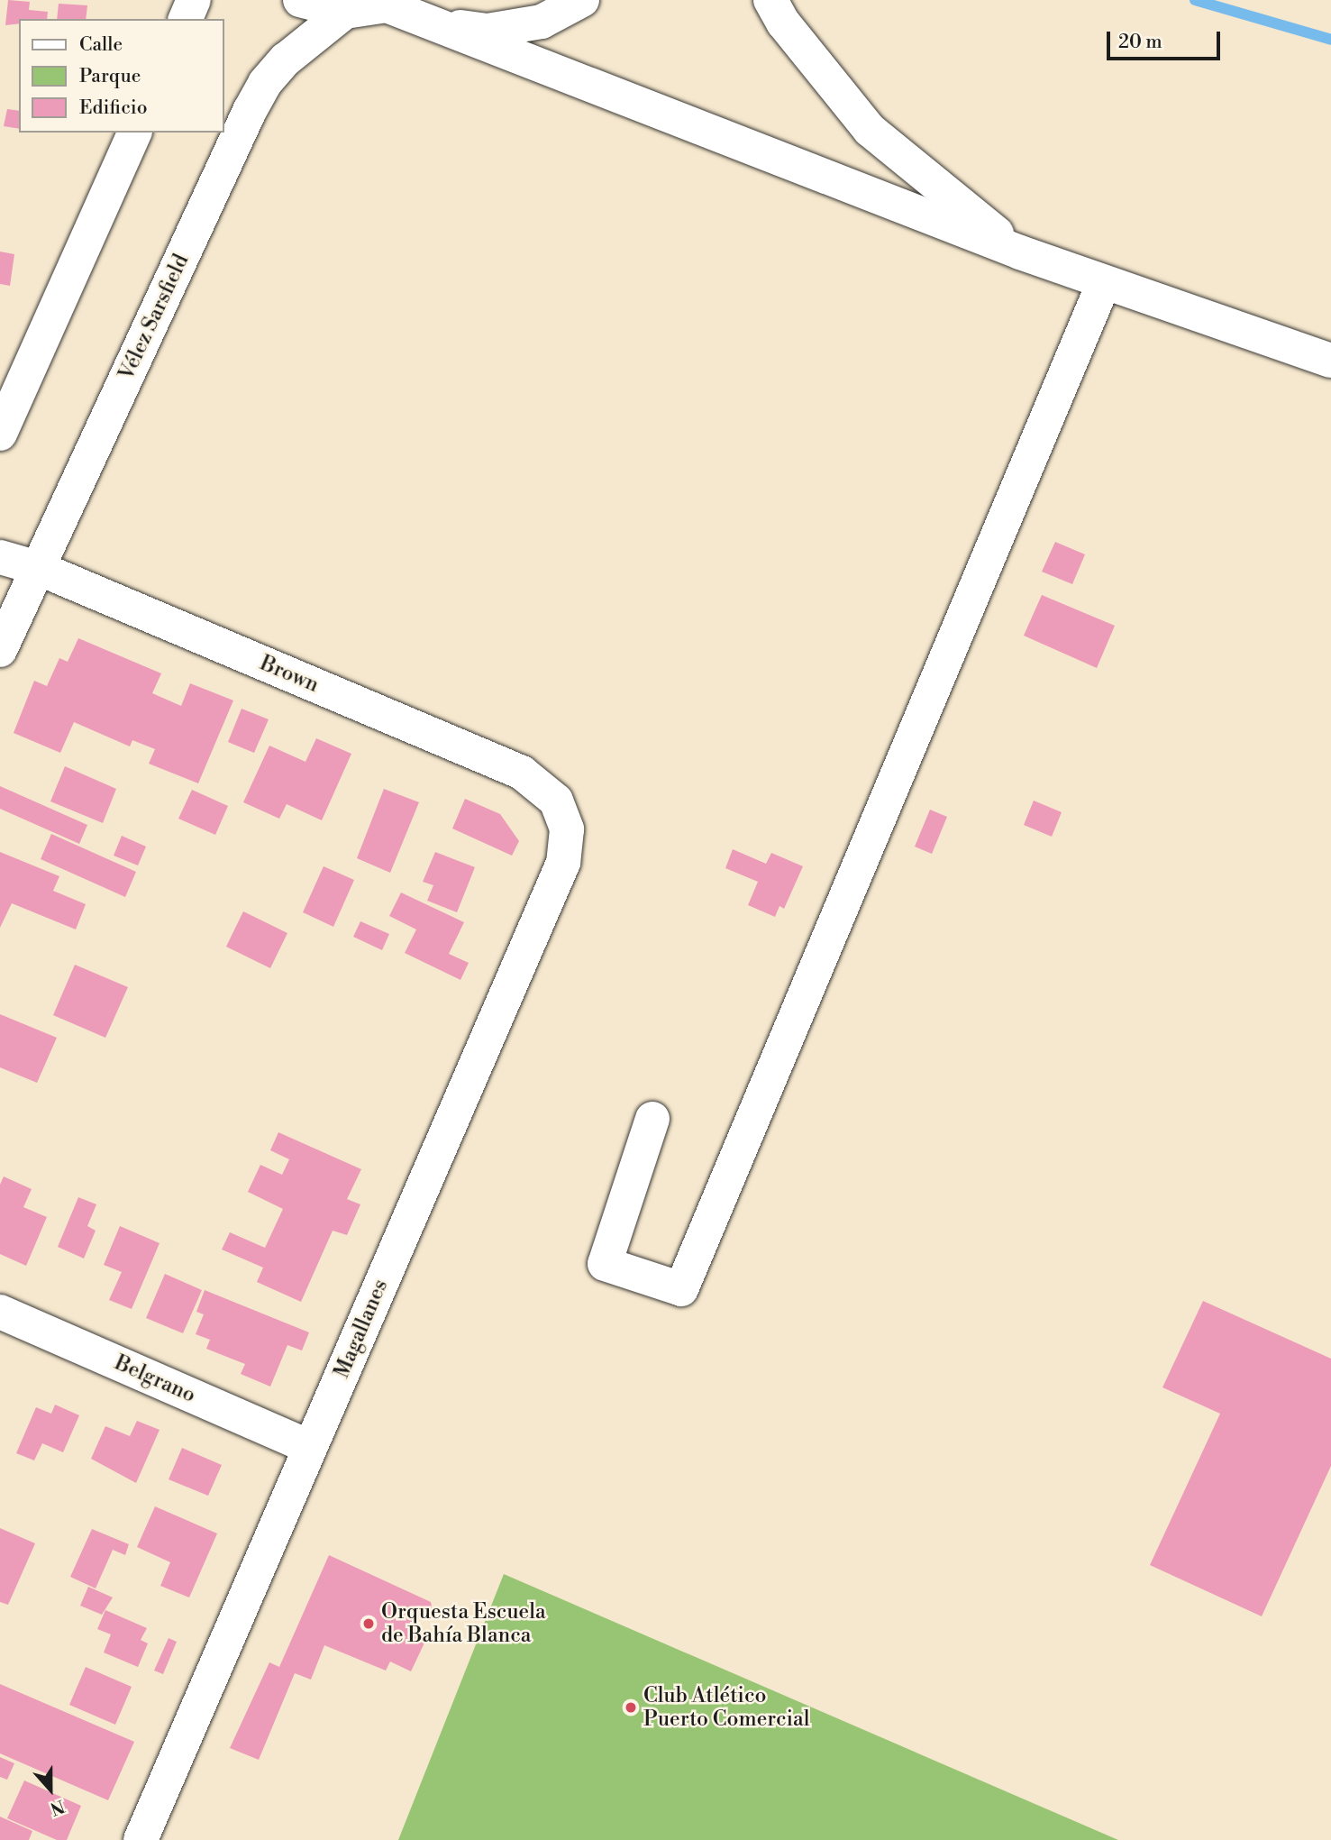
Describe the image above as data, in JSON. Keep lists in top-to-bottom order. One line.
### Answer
{"streets":{"street":["Vélez Sarsfield","Brown","Magallanes","Belgrano"]},"crossings":[["Vélez Sarsfield","Brown"],["Brown","Magallanes"],["Magallanes","Belgrano"]],"places":["Orquesta Escuela de Bahía Blanca","Club Atlético Puerto Comercial"],"legend":["Calle","Parque","Edificio"],"scale_bar":"20 m","north":"bottom"}
